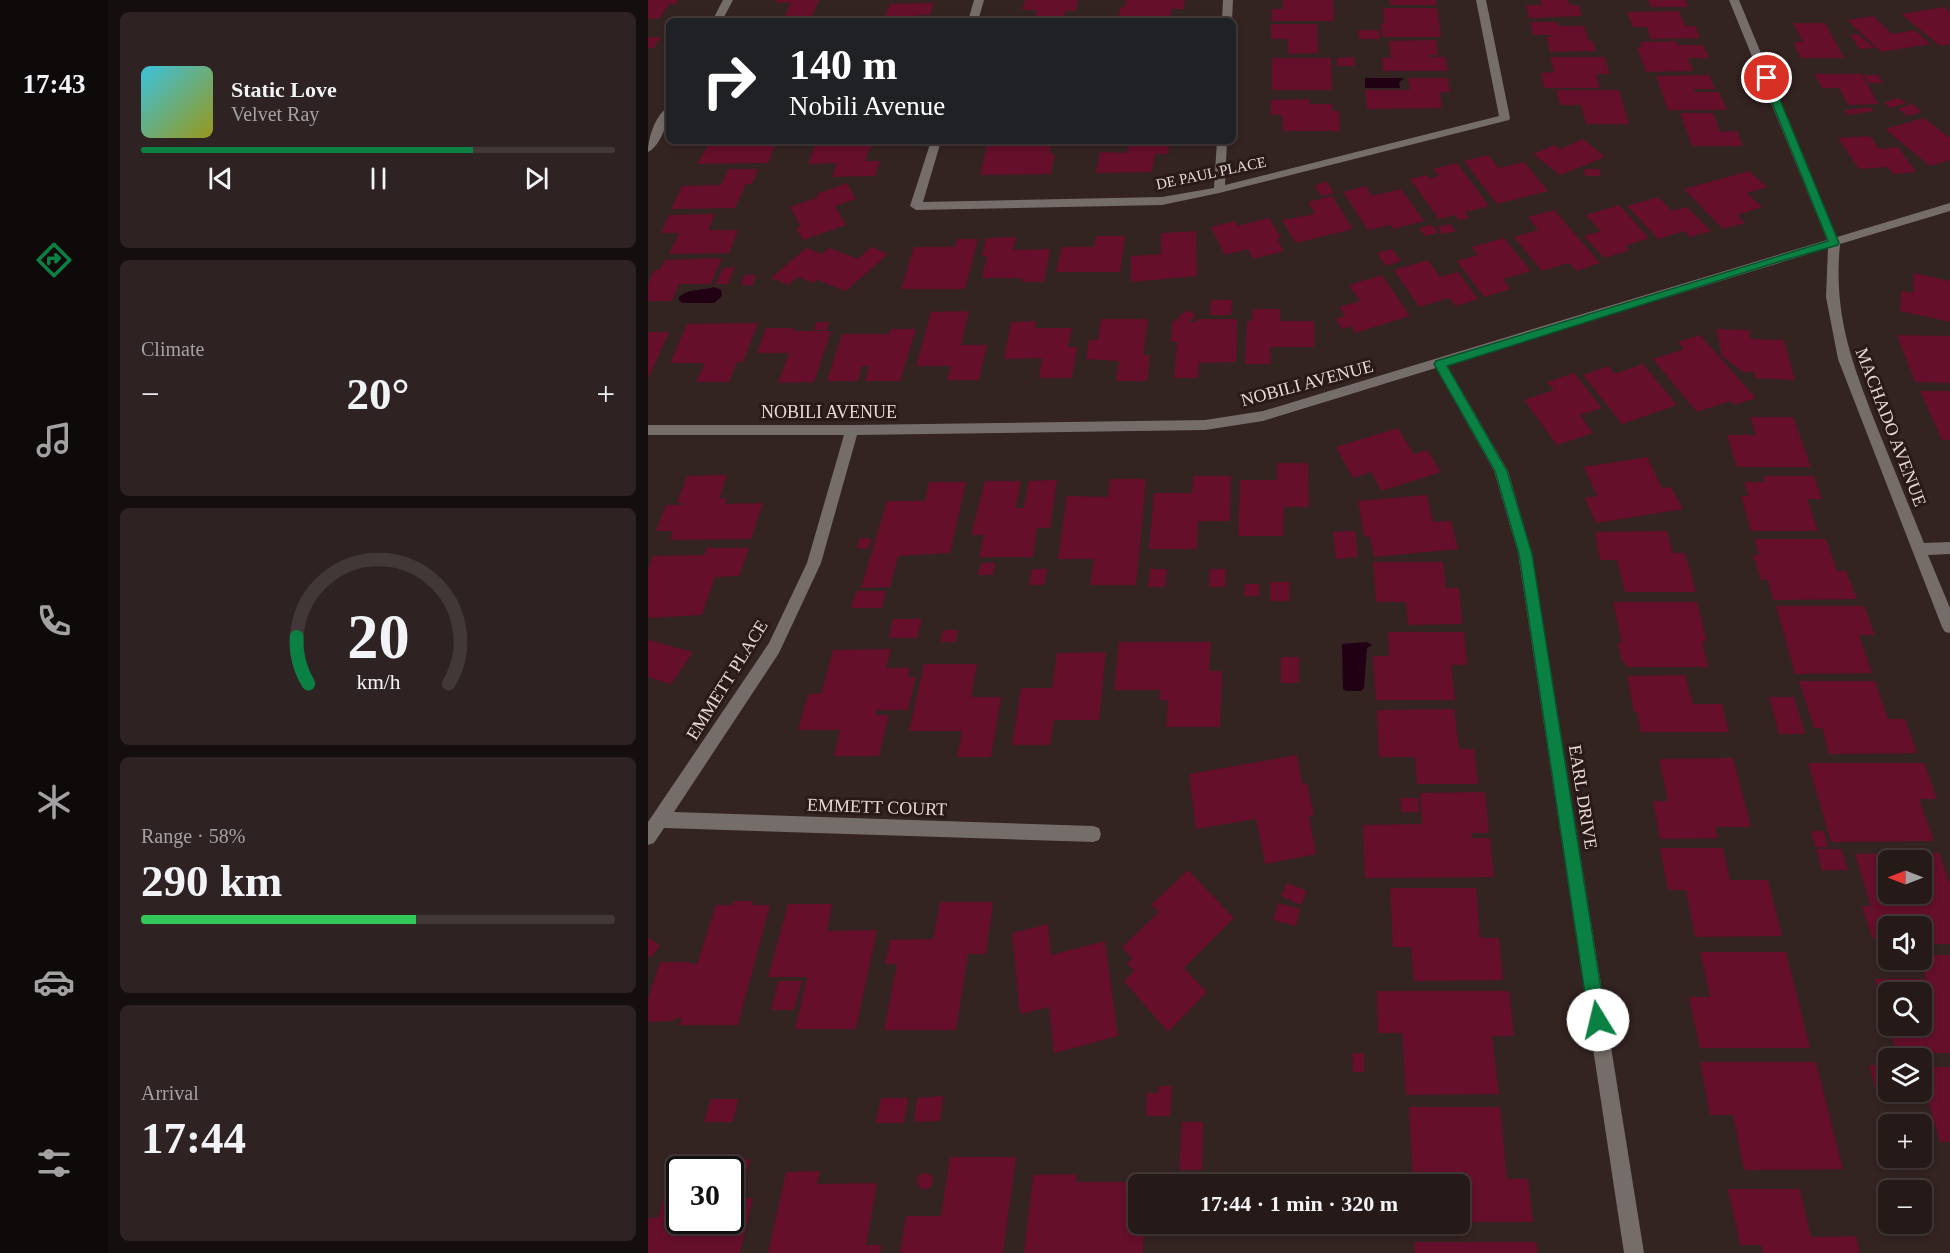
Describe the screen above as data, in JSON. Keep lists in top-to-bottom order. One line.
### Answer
{"streets":{"street":["DE PAUL PLACE","NOBILI AVENUE","MACHADO AVENUE","EMMETT PLACE","EARL DRIVE","EMMETT COURT"]},"crossings":[["NOBILI AVENUE","MACHADO AVENUE"],["NOBILI AVENUE","EMMETT PLACE"],["NOBILI AVENUE","EARL DRIVE"],["EMMETT PLACE","EMMETT COURT"]],"north":"left","page":{"tabs":"17:43","turn":["140 m","Nobili Avenue"],"song":["Static Love","Velvet Ray"],"tile":["Climate",["Range · 58%","290 km"],["Arrival","17:44"]],"heat":["−","20°","+"],"map_buttons":["+","−"],"limit":"30","trip":"17:44 · 1 min · 320 m","gauge":["20","km/h"]}}
